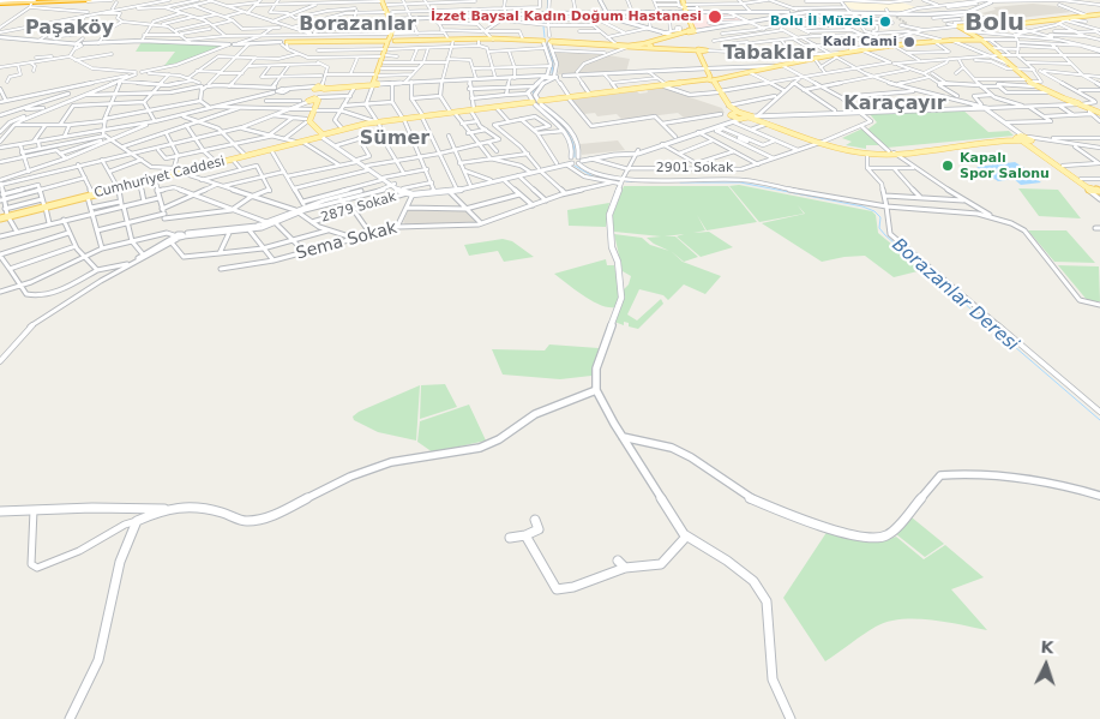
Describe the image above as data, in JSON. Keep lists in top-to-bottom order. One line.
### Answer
{"streets":{"main road":["Cumhuriyet Caddesi"],"street":["2901 Sokak","2879 Sokak","Sema Sokak"]},"districts":["Bolu","Borazanlar","Paşaköy","Tabaklar","Karaçayır","Sümer"],"water":["Borazanlar Deresi"],"places":["İzzet Baysal Kadın Doğum Hastanesi","Bolu İl Müzesi","Kadı Cami","Kapalı Spor Salonu"],"north":"top"}
